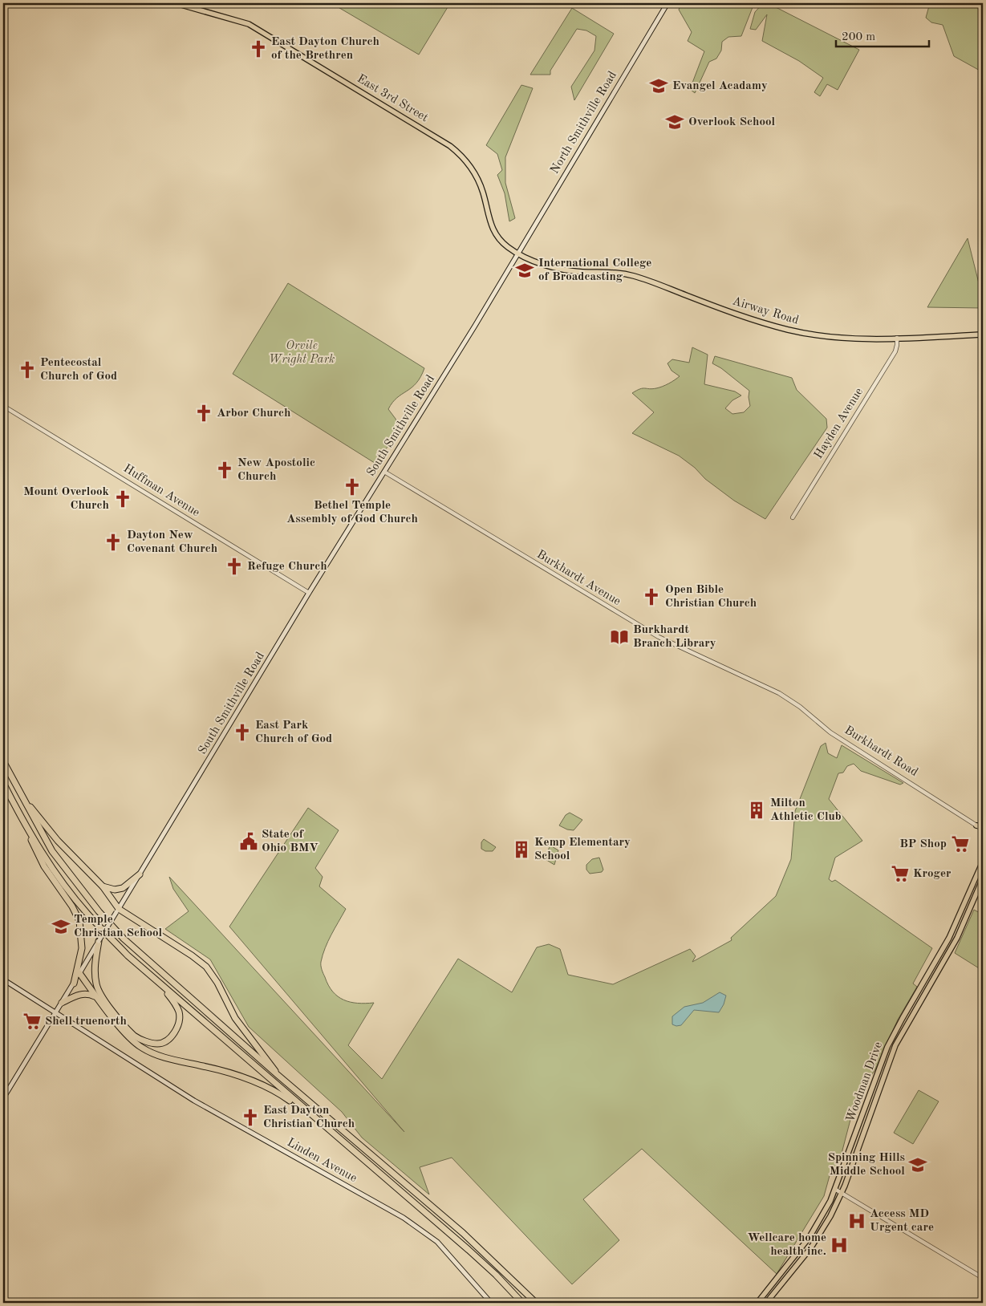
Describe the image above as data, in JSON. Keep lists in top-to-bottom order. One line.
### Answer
{"streets":{"main road":["East 3rd Street","North Smithville Road","Airway Road","South Smithville Road","Woodman Drive","Linden Avenue"],"street":["Hayden Avenue","Huffman Avenue","Burkhardt Avenue","Burkhardt Road"]},"crossings":[["East 3rd Street","North Smithville Road"],["East 3rd Street","Airway Road"],["East 3rd Street","South Smithville Road"],["North Smithville Road","South Smithville Road"],["Airway Road","Hayden Avenue"],["South Smithville Road","Huffman Avenue"],["South Smithville Road","Burkhardt Avenue"],["South Smithville Road","Linden Avenue"],["Burkhardt Avenue","Burkhardt Road"]],"parks":["Orvile Wright Park"],"places":{"church":["East Dayton Church of the Brethren","Pentecostal Church of God","Arbor Church","New Apostolic Church","Bethel Temple Assembly of God Church","Mount Overlook Church","Dayton New Covenant Church","Refuge Church","Open Bible Christian Church","East Park Church of God","East Dayton Christian Church"],"school or university":["Evangel Acadamy","Overlook School","International College of Broadcasting","Temple Christian School","Spinning Hills Middle School"],"library":["Burkhardt Branch Library"],"building":["Milton Athletic Club","Kemp Elementary School"],"public building":["State of Ohio BMV"],"supermarket":["BP Shop","Kroger","Shell truenorth"],"hospital":["Access MD Urgent care","Wellcare home health inc."]},"scale_bar":"200 m"}
